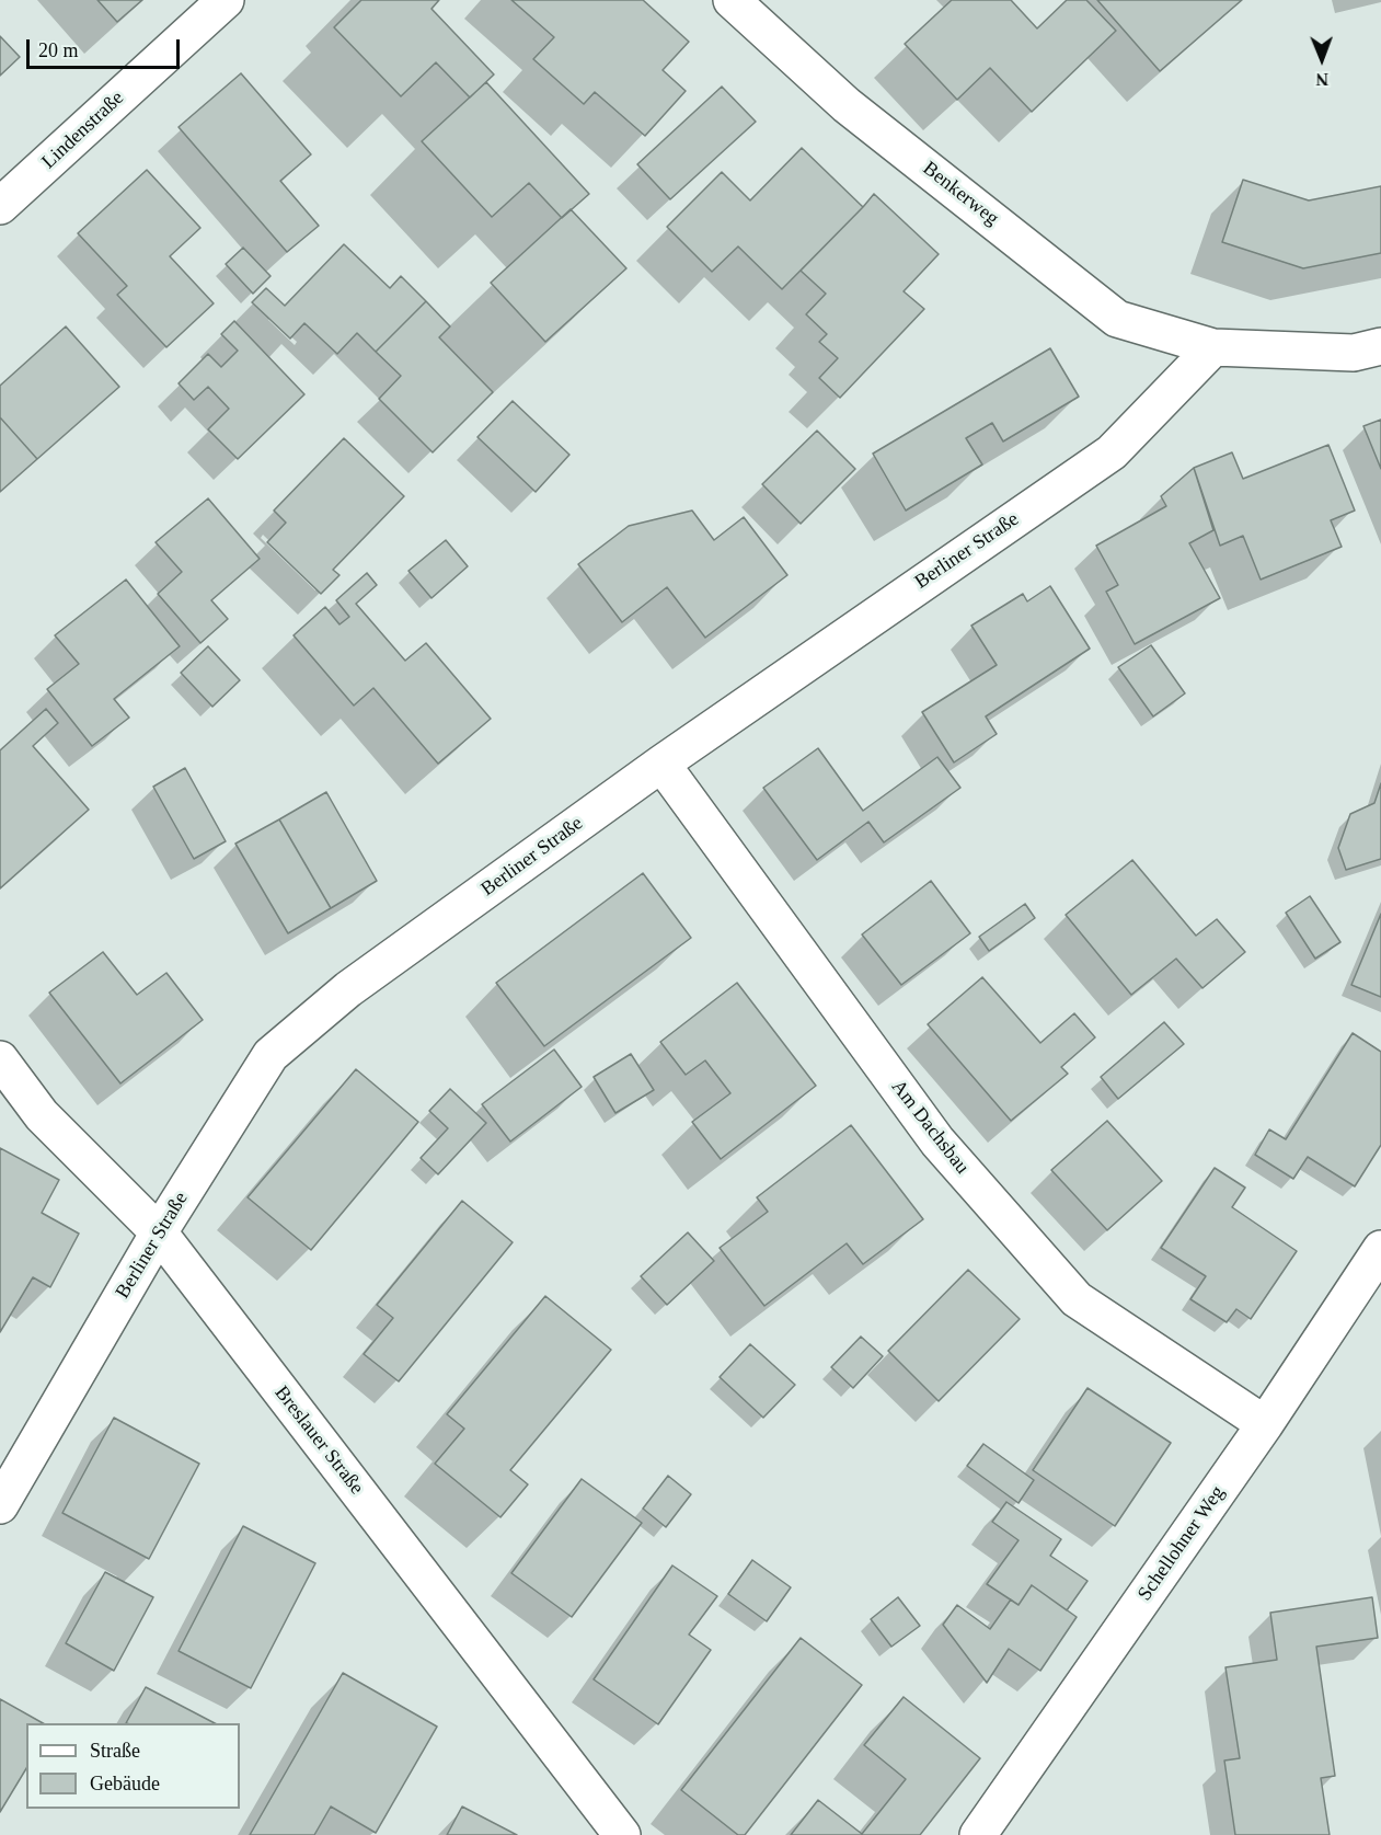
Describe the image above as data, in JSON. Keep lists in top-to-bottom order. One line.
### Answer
{"streets":{"street":["Lindenstraße","Benkerweg","Berliner Straße","Am Dachsbau","Breslauer Straße","Schellohner Weg"]},"crossings":[["Benkerweg","Berliner Straße"],["Berliner Straße","Am Dachsbau"],["Berliner Straße","Breslauer Straße"],["Am Dachsbau","Schellohner Weg"]],"legend":["Straße","Gebäude"],"scale_bar":"20 m","north":"bottom"}
